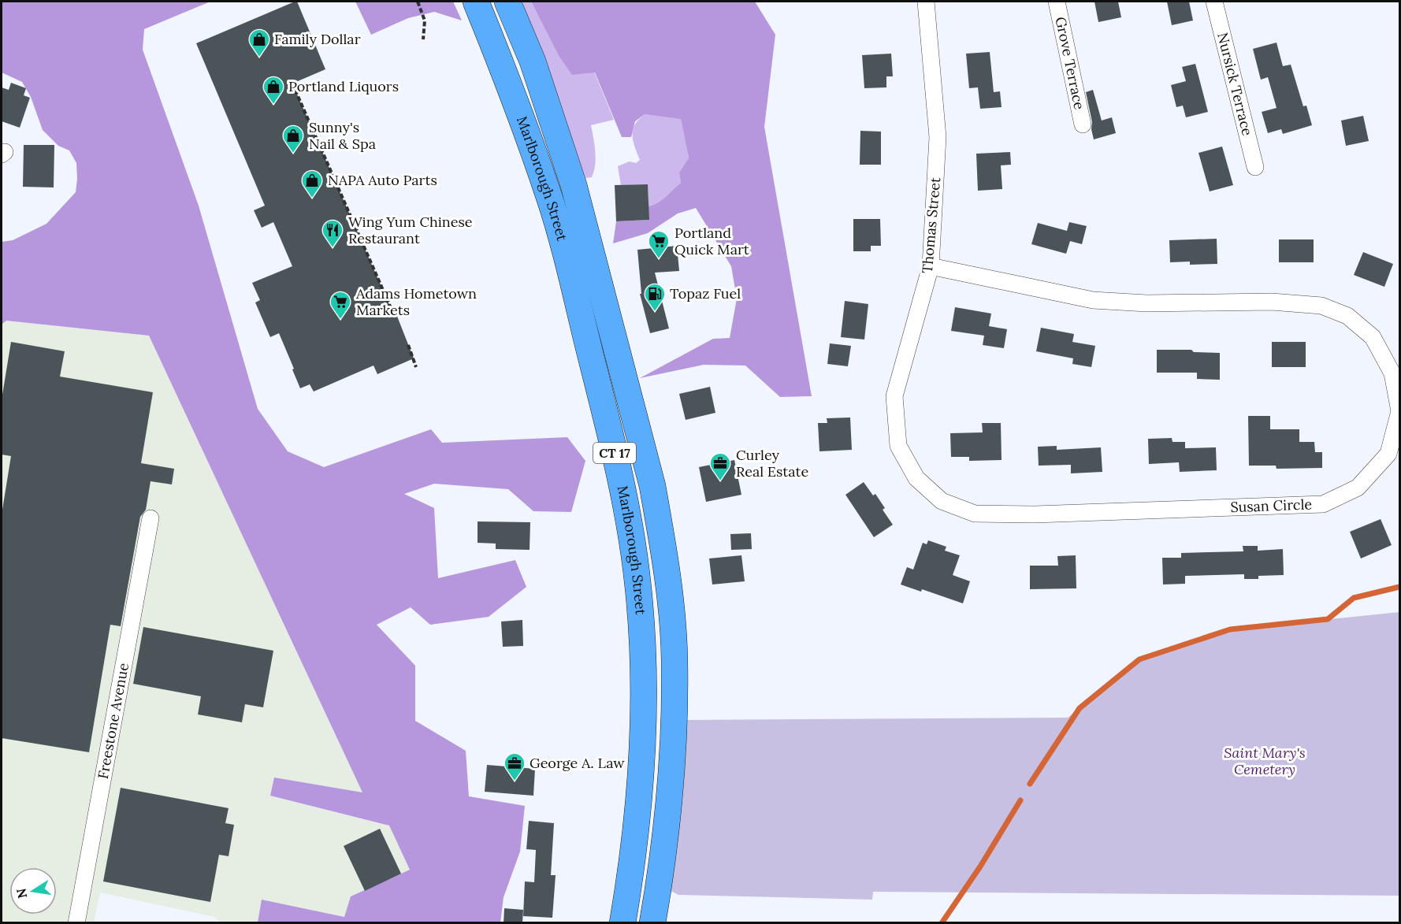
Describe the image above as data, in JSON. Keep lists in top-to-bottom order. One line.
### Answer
{"streets":{"highway":["Marlborough Street","CT 17"],"street":["Grove Terrace","Nursick Terrace","Thomas Street","Susan Circle","Freestone Avenue"]},"crossings":[["Thomas Street","Susan Circle"]],"parks":["Saint Mary's Cemetery"],"places":{"shop":["Family Dollar","Portland Liquors","Sunny's Nail & Spa","NAPA Auto Parts"],"restaurant":["Wing Yum Chinese Restaurant"],"supermarket":["Portland Quick Mart","Adams Hometown Markets"],"fuel station":["Topaz Fuel"],"office":["Curley Real Estate","George A. Law"]},"north":"left"}
